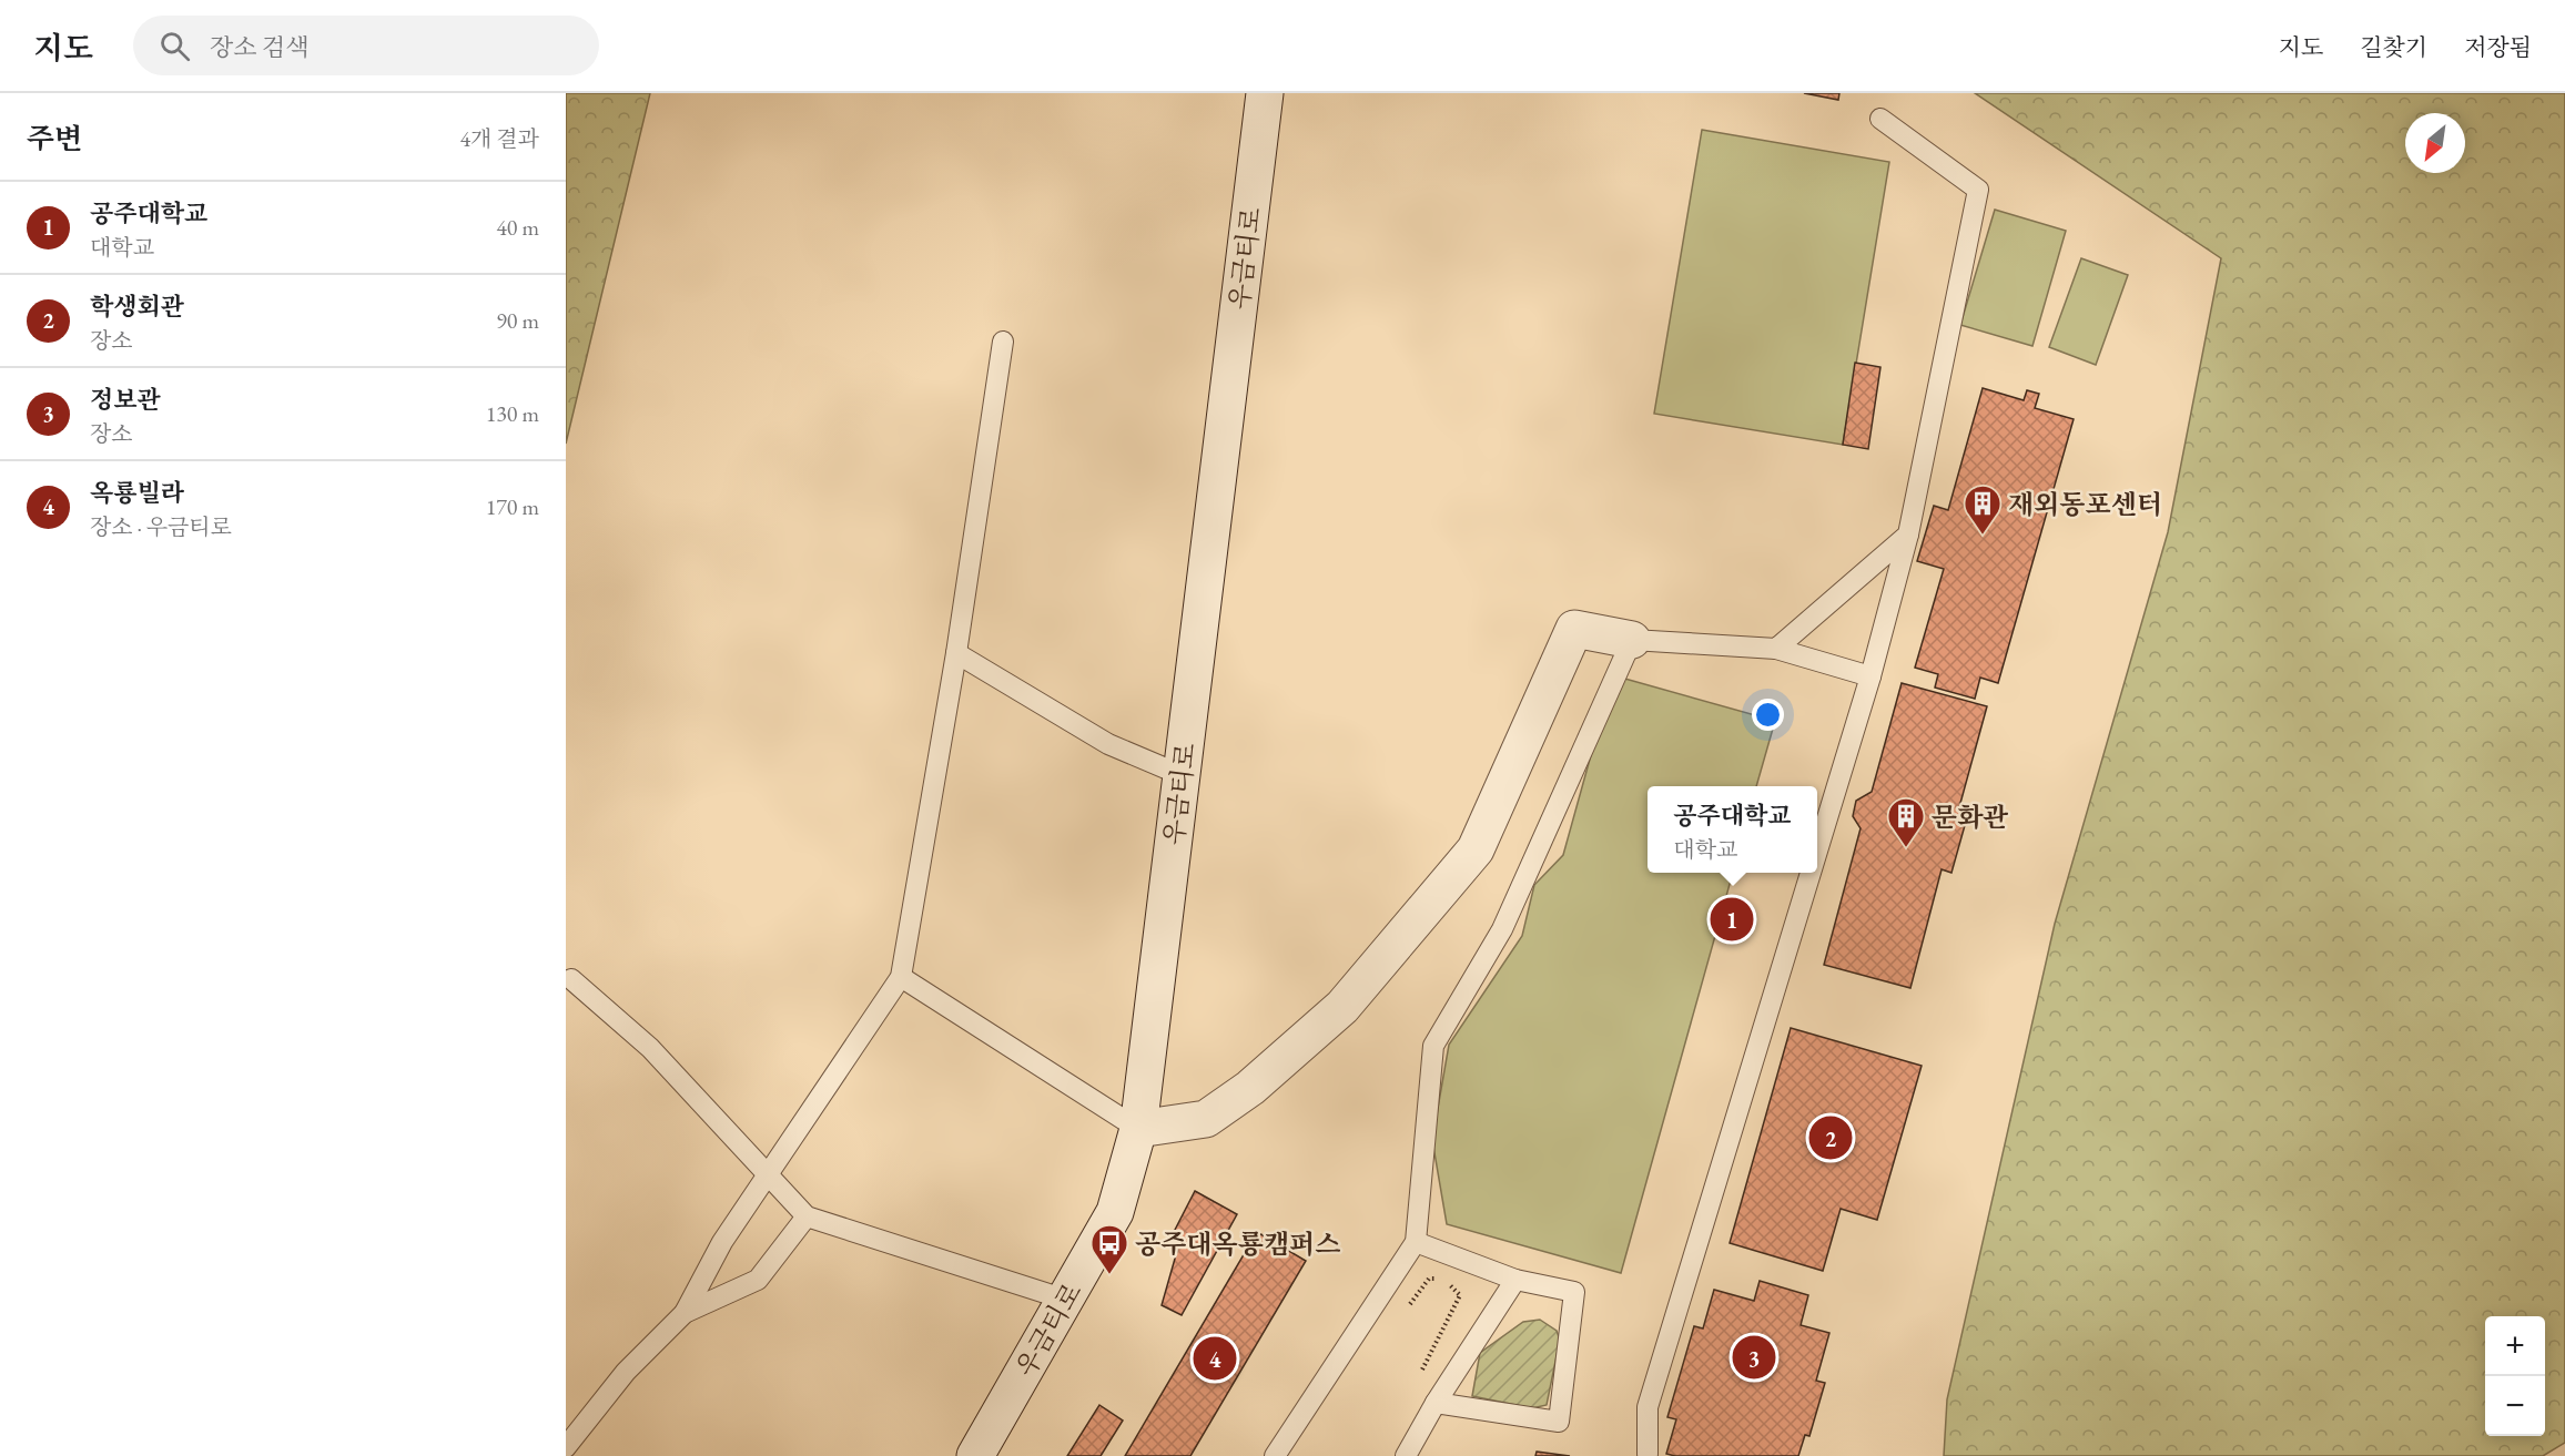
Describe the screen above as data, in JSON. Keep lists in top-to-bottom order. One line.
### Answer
{"streets":{"main road":["우금티로"]},"places":{"building":["재외동포센터","문화관"],"bus stop":["공주대옥룡캠퍼스"]},"north":"bottom left","page":{"header":"지도","search":"장소 검색","nav":["지도","길찾기","저장됨"],"heading":["주변","4개 결과"],"list":[{"mark":"1","name":"공주대학교","note":"대학교","value":"40 m"},{"mark":"2","name":"학생회관","note":"장소","value":"90 m"},{"mark":"3","name":"정보관","note":"장소","value":"130 m"},{"mark":"4","name":"옥룡빌라","note":"장소 · 우금티로","value":"170 m"}],"popup":["공주대학교","대학교"],"pins":["1","2","3","4"],"map_buttons":["+","−"]}}
